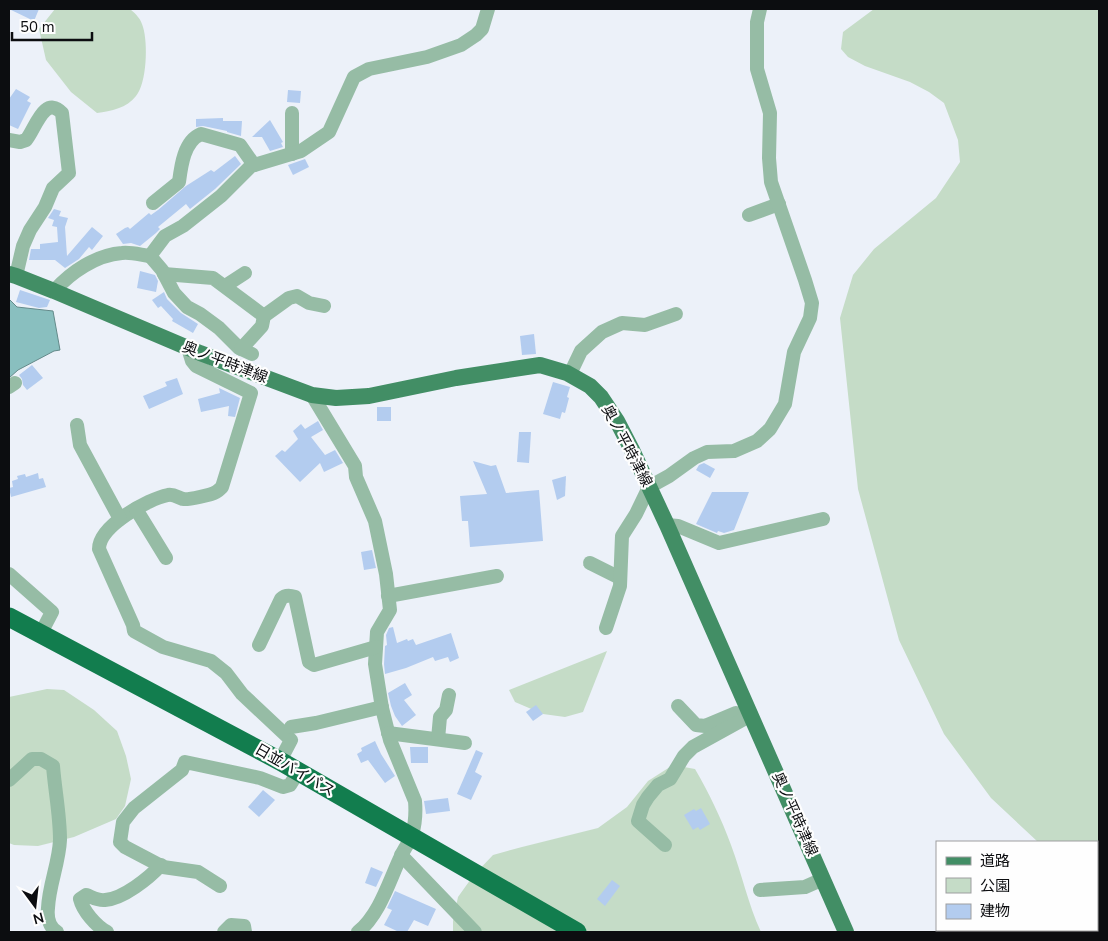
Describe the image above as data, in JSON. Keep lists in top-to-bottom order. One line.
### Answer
{"streets":{"highway":["日並バイパス"],"main road":["奥ノ平時津線"]},"legend":["道路","公園","建物"],"scale_bar":"50 m","north":"bottom"}
